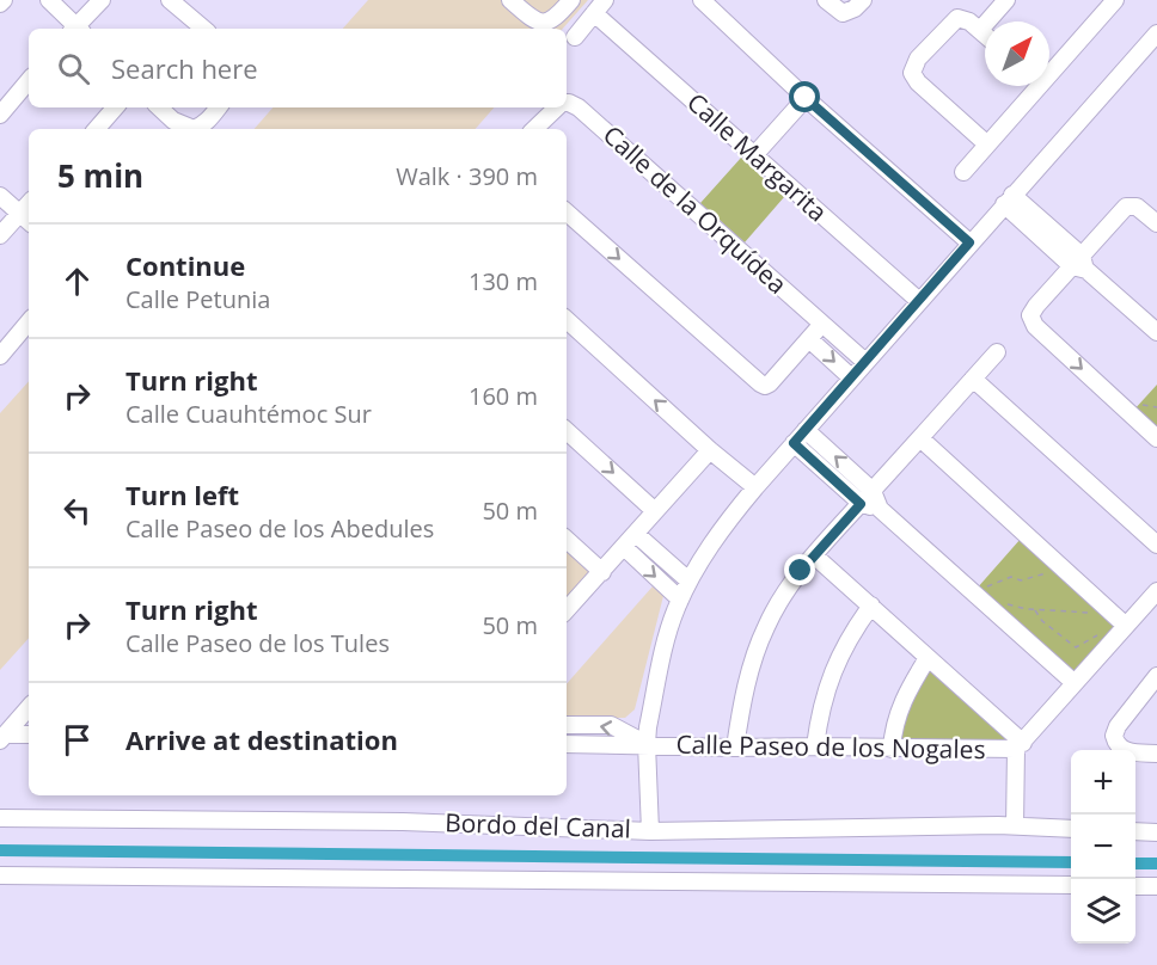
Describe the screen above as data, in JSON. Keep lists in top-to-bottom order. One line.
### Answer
{"streets":{"street":["Calle Margarita","Calle de la Orquídea","Calle Paseo de los Nogales","Bordo del Canal"]},"north":"top right","page":{"search":"Search here","heading":["5 min","Walk · 390 m"],"list":[["Continue","Calle Petunia","130 m"],["Turn right","Calle Cuauhtémoc Sur","160 m"],["Turn left","Calle Paseo de los Abedules","50 m"],["Turn right","Calle Paseo de los Tules","50 m"],"Arrive at destination"],"map_buttons":["+","−"]}}
